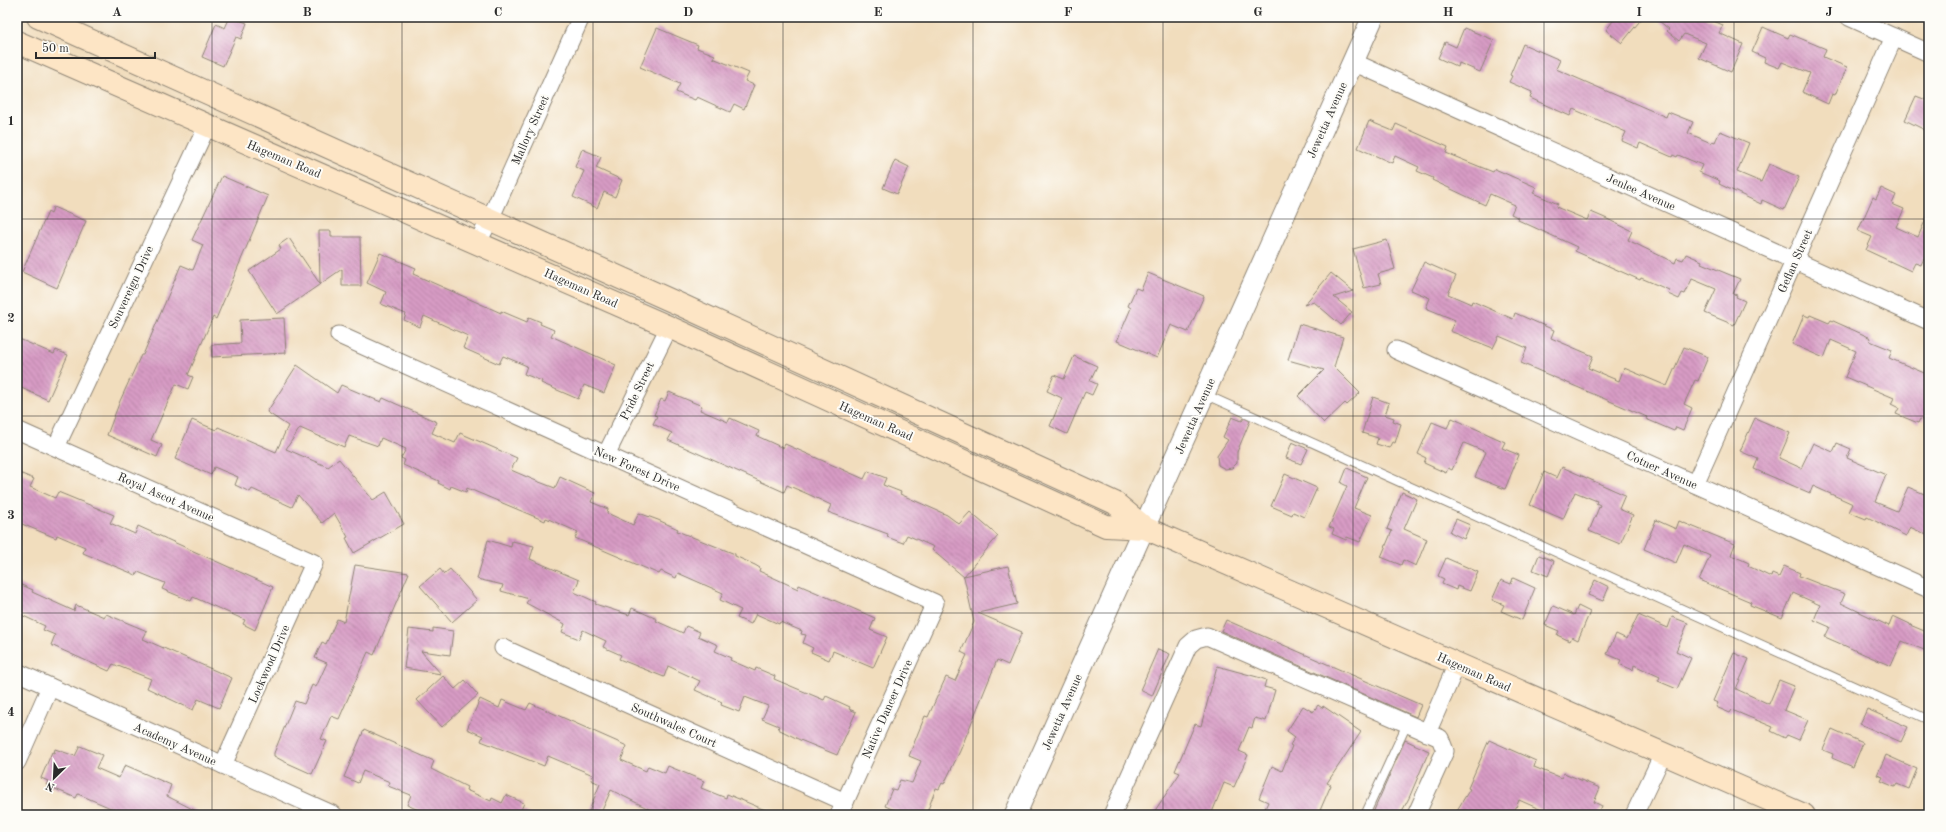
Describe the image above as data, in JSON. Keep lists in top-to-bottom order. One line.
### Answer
{"streets":{"main road":["Hageman Road"],"street":["Jewetta Avenue","Mallory Street","Jenlee Avenue","Geflan Street","Souvereign Drive","Pride Street","New Forest Drive","Cotner Avenue","Royal Ascot Avenue","Lockwood Drive","Native Dancer Drive","Southwales Court","Academy Avenue"]},"crossings":[["Jewetta Avenue","Hageman Road"],["Jewetta Avenue","Jenlee Avenue"],["Mallory Street","Hageman Road"],["Hageman Road","Souvereign Drive"],["Hageman Road","Pride Street"],["Jenlee Avenue","Geflan Street"],["Geflan Street","Cotner Avenue"],["Souvereign Drive","Royal Ascot Avenue"],["Pride Street","New Forest Drive"],["New Forest Drive","Native Dancer Drive"],["Royal Ascot Avenue","Lockwood Drive"],["Lockwood Drive","Academy Avenue"],["Native Dancer Drive","Southwales Court"]],"scale_bar":"50 m","north":"bottom left","grid":{"columns":["A","B","C","D","E","F","G","H","I","J"],"rows":["1","2","3","4"]}}
